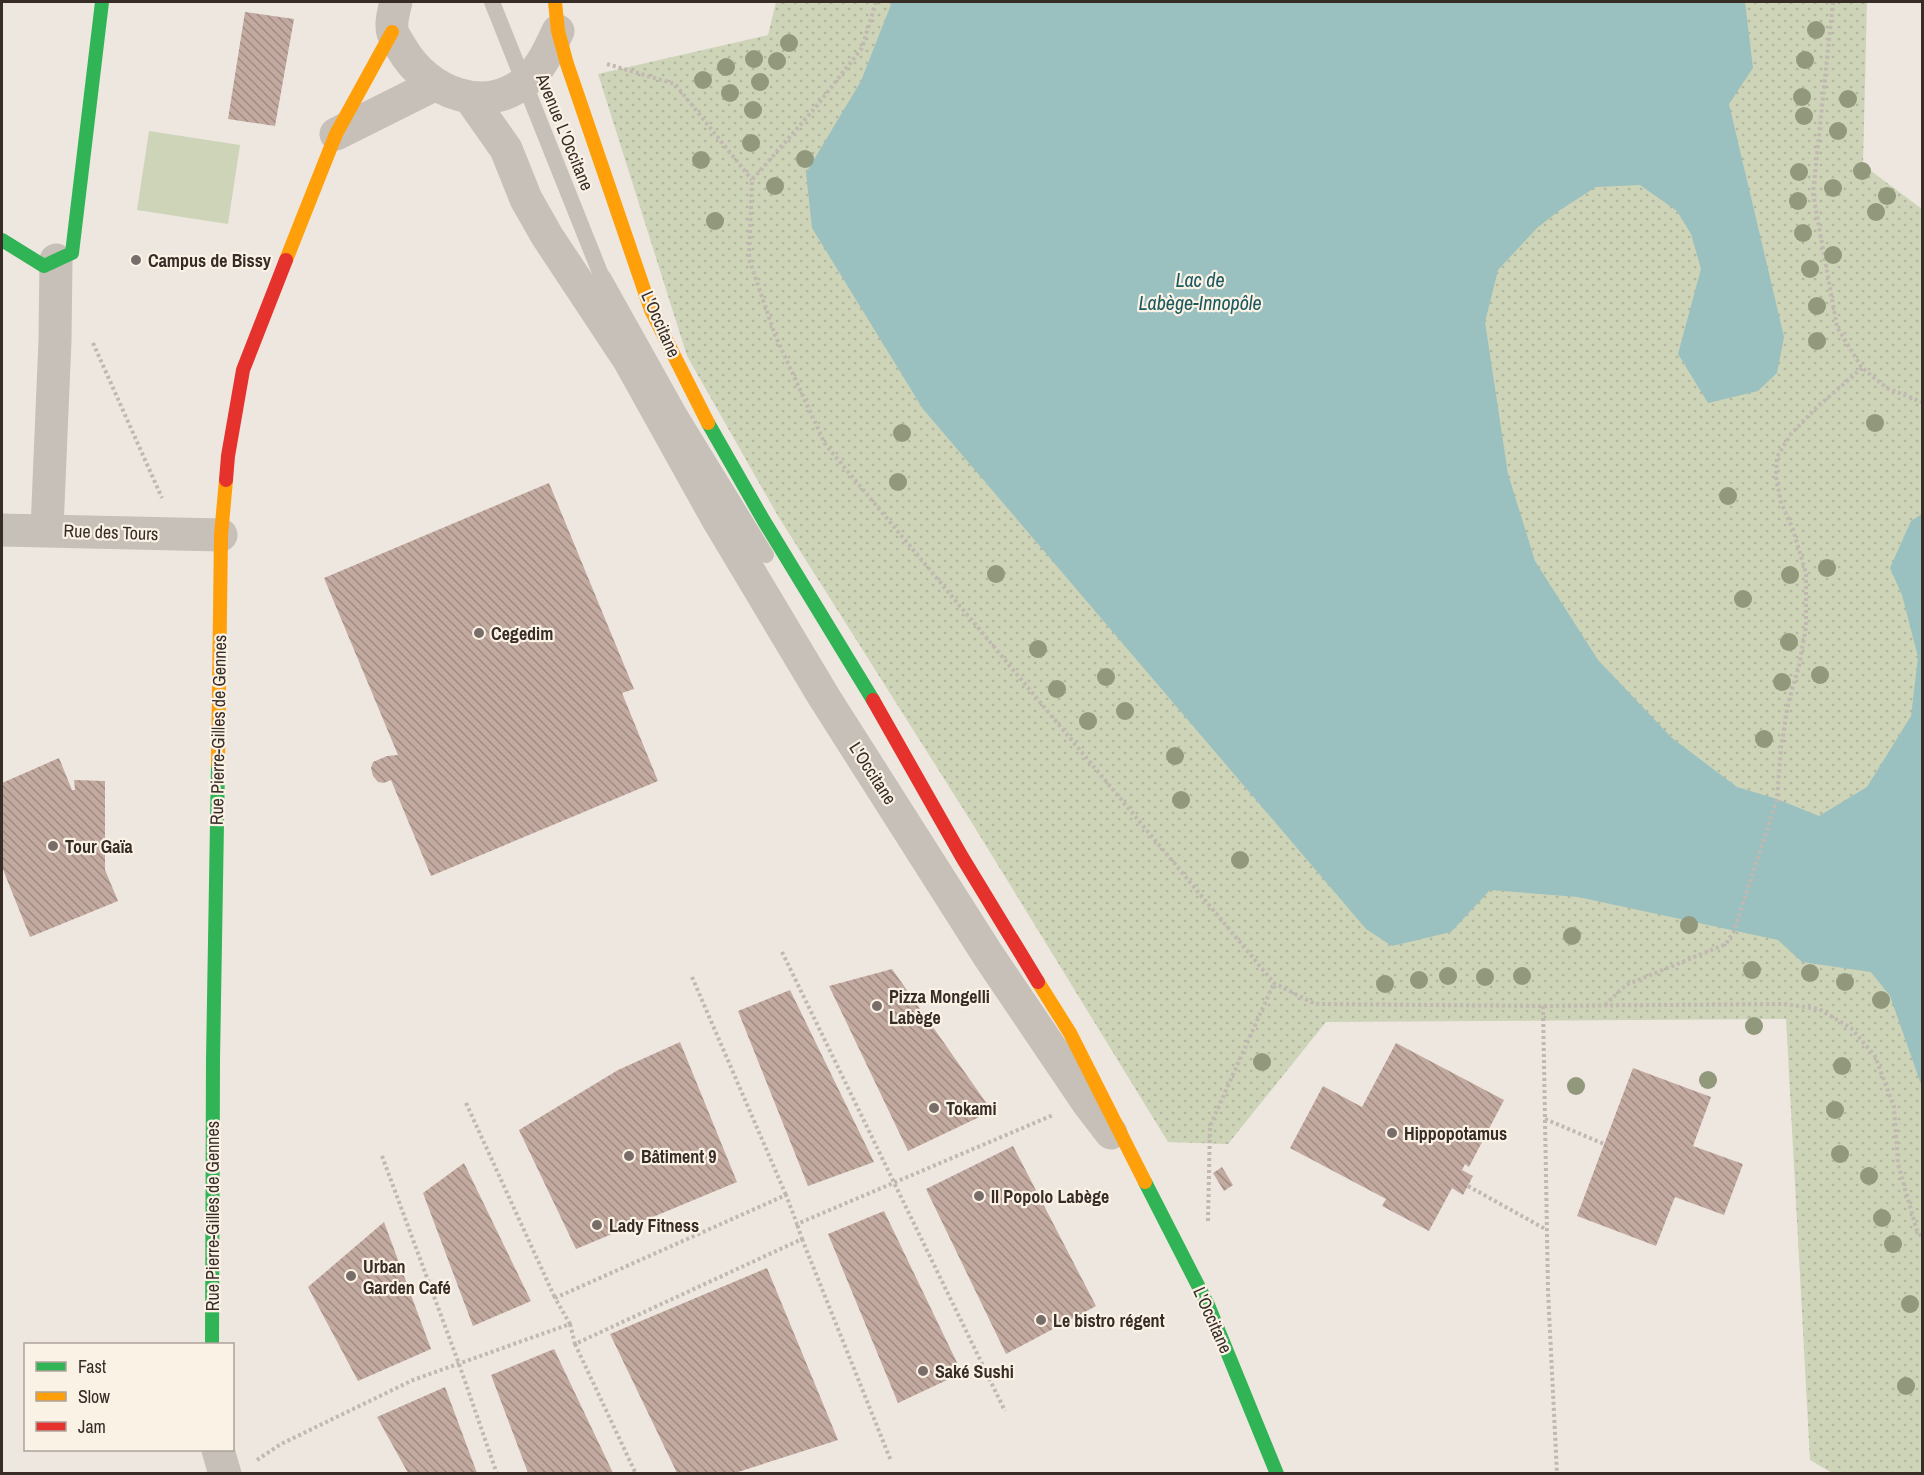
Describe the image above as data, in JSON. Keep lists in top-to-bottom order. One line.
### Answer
{"streets":{"street":["L'Occitane","Rue des Tours","Rue Pierre-Gilles de Gennes"],"lane":["Avenue L'Occitane"]},"crossings":[["Avenue L'Occitane","L'Occitane"],["L'Occitane","Rue Pierre-Gilles de Gennes"],["Rue des Tours","Rue Pierre-Gilles de Gennes"]],"water":["Lac de Labège-Innopôle"],"places":["Campus de Bissy","Cegedim","Tour Gaïa","Pizza Mongelli Labège","Tokami","Hippopotamus","Bâtiment 9","Il Popolo Labège","Lady Fitness","Urban Garden Café","Le bistro régent","Saké Sushi"],"legend":["Fast","Slow","Jam"]}
